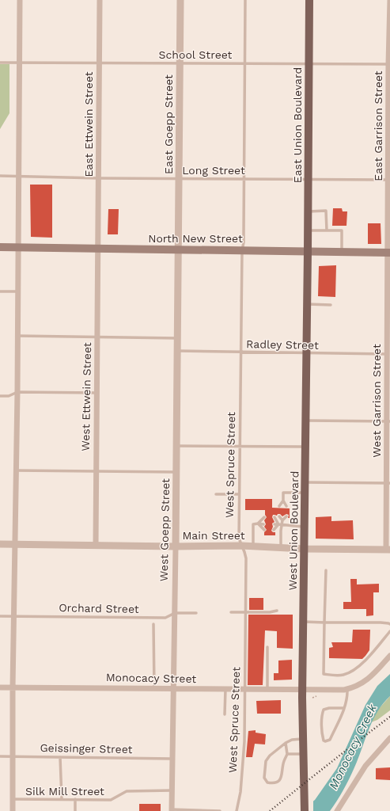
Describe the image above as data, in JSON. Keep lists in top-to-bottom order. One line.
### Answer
{"streets":{"main road":["East Union Boulevard","North New Street","West Union Boulevard"],"street":["East Ettwein Street","East Goepp Street","East Garrison Street","West Ettwein Street","West Garrison Street","West Goepp Street","Main Street","Monocacy Street"],"lane":["School Street","Long Street","Radley Street","West Spruce Street","Orchard Street","Geissinger Street","Silk Mill Street"]},"crossings":[["School Street","East Ettwein Street"],["School Street","East Goepp Street"],["School Street","East Union Boulevard"],["School Street","East Garrison Street"],["School Street","West Spruce Street"],["East Ettwein Street","Long Street"],["East Ettwein Street","North New Street"],["East Ettwein Street","West Ettwein Street"],["East Goepp Street","Long Street"],["East Goepp Street","North New Street"],["East Goepp Street","West Goepp Street"],["East Union Boulevard","Long Street"],["East Union Boulevard","North New Street"],["East Union Boulevard","West Union Boulevard"],["East Garrison Street","Long Street"],["East Garrison Street","North New Street"],["East Garrison Street","West Garrison Street"],["Long Street","West Spruce Street"],["North New Street","West Ettwein Street"],["North New Street","West Garrison Street"],["North New Street","West Spruce Street"],["North New Street","West Goepp Street"],["North New Street","West Union Boulevard"],["Radley Street","West Garrison Street"],["Radley Street","West Spruce Street"],["Radley Street","West Goepp Street"],["Radley Street","West Union Boulevard"],["West Ettwein Street","Main Street"],["West Garrison Street","Main Street"],["West Spruce Street","Main Street"],["West Spruce Street","Monocacy Street"],["West Goepp Street","Main Street"],["West Goepp Street","Orchard Street"],["West Goepp Street","Monocacy Street"],["West Goepp Street","Geissinger Street"],["West Goepp Street","Silk Mill Street"],["West Union Boulevard","Main Street"],["West Union Boulevard","Monocacy Street"]],"water":["Monocacy Creek"]}
